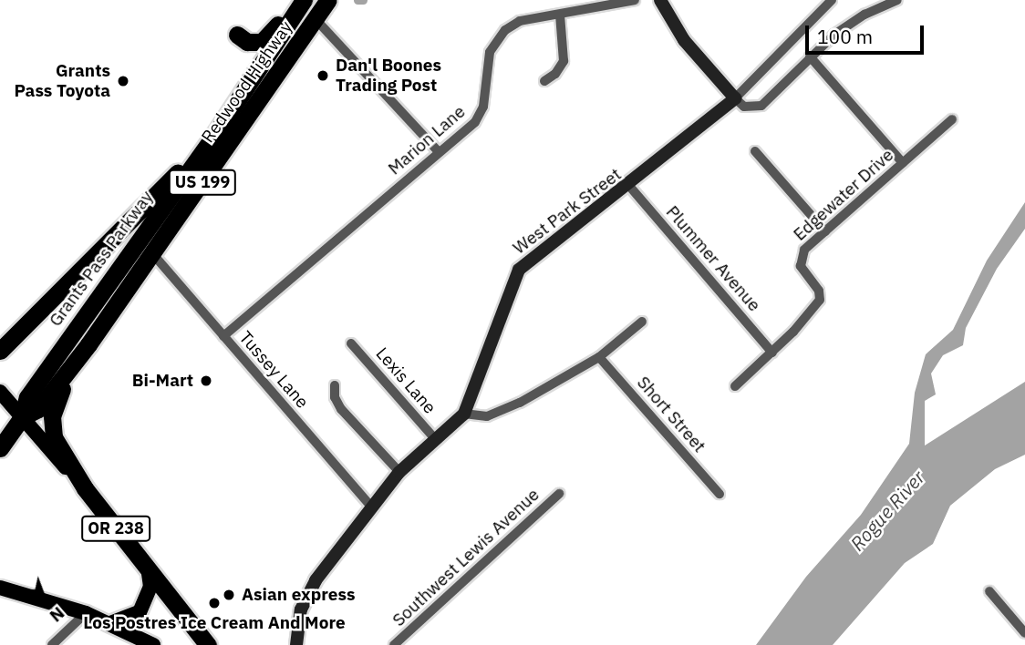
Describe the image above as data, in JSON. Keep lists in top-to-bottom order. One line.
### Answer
{"streets":{"highway":["Redwood Highway","US 199","Grants Pass Parkway","OR 238"],"street":["Marion Lane","Edgewater Drive","West Park Street","Plummer Avenue","Tussey Lane","Lexis Lane","Short Street","Southwest Lewis Avenue"]},"crossings":[["Redwood Highway","Grants Pass Parkway"],["Redwood Highway","Tussey Lane"],["Marion Lane","Tussey Lane"],["Edgewater Drive","Plummer Avenue"],["West Park Street","Plummer Avenue"],["West Park Street","Tussey Lane"],["West Park Street","Lexis Lane"],["Grants Pass Parkway","OR 238"]],"water":["Rogue River"],"places":["Dan'l Boones Trading Post","Grants Pass Toyota","Bi-Mart","Asian express","Los Postres Ice Cream And More"],"scale_bar":"100 m","north":"bottom right"}
